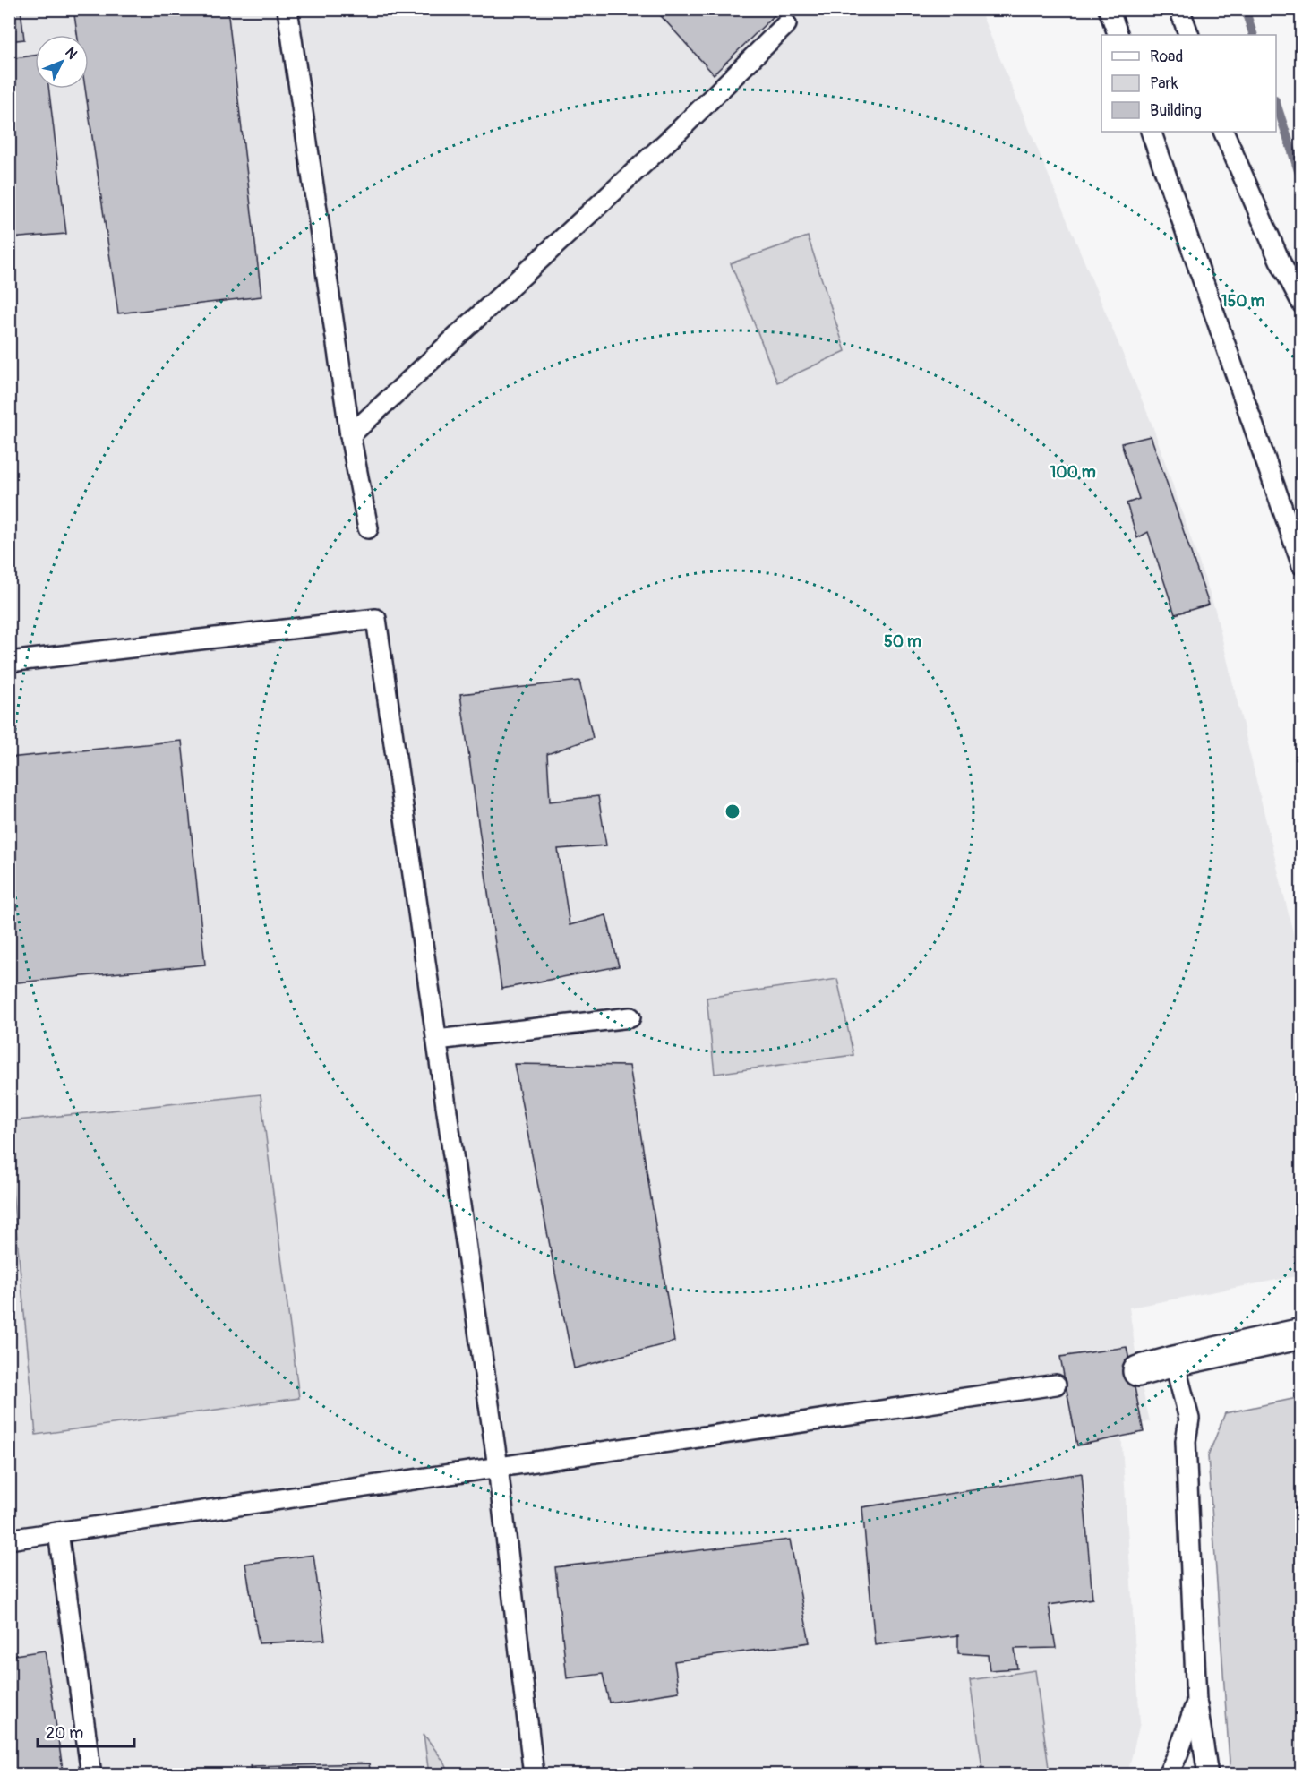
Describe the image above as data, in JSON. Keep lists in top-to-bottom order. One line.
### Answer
{"legend":["Road","Park","Building"],"scale_bar":"20 m","north":"top right","rings":["150 m","100 m","50 m"]}
